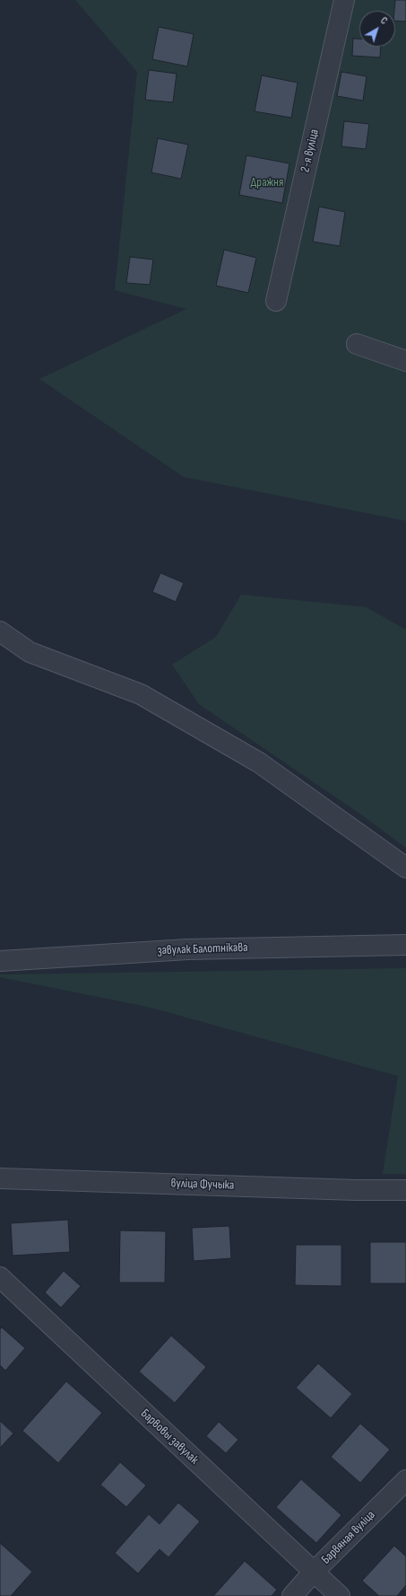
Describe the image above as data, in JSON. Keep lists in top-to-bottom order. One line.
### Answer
{"streets":{"street":["2-я вуліца","завулак Балотнікава","вуліца Фучыка","Барвовы завулак","Барвяная вуліца"]},"crossings":[["Барвовы завулак","Барвяная вуліца"]],"parks":["Дражня"],"north":"top right"}
